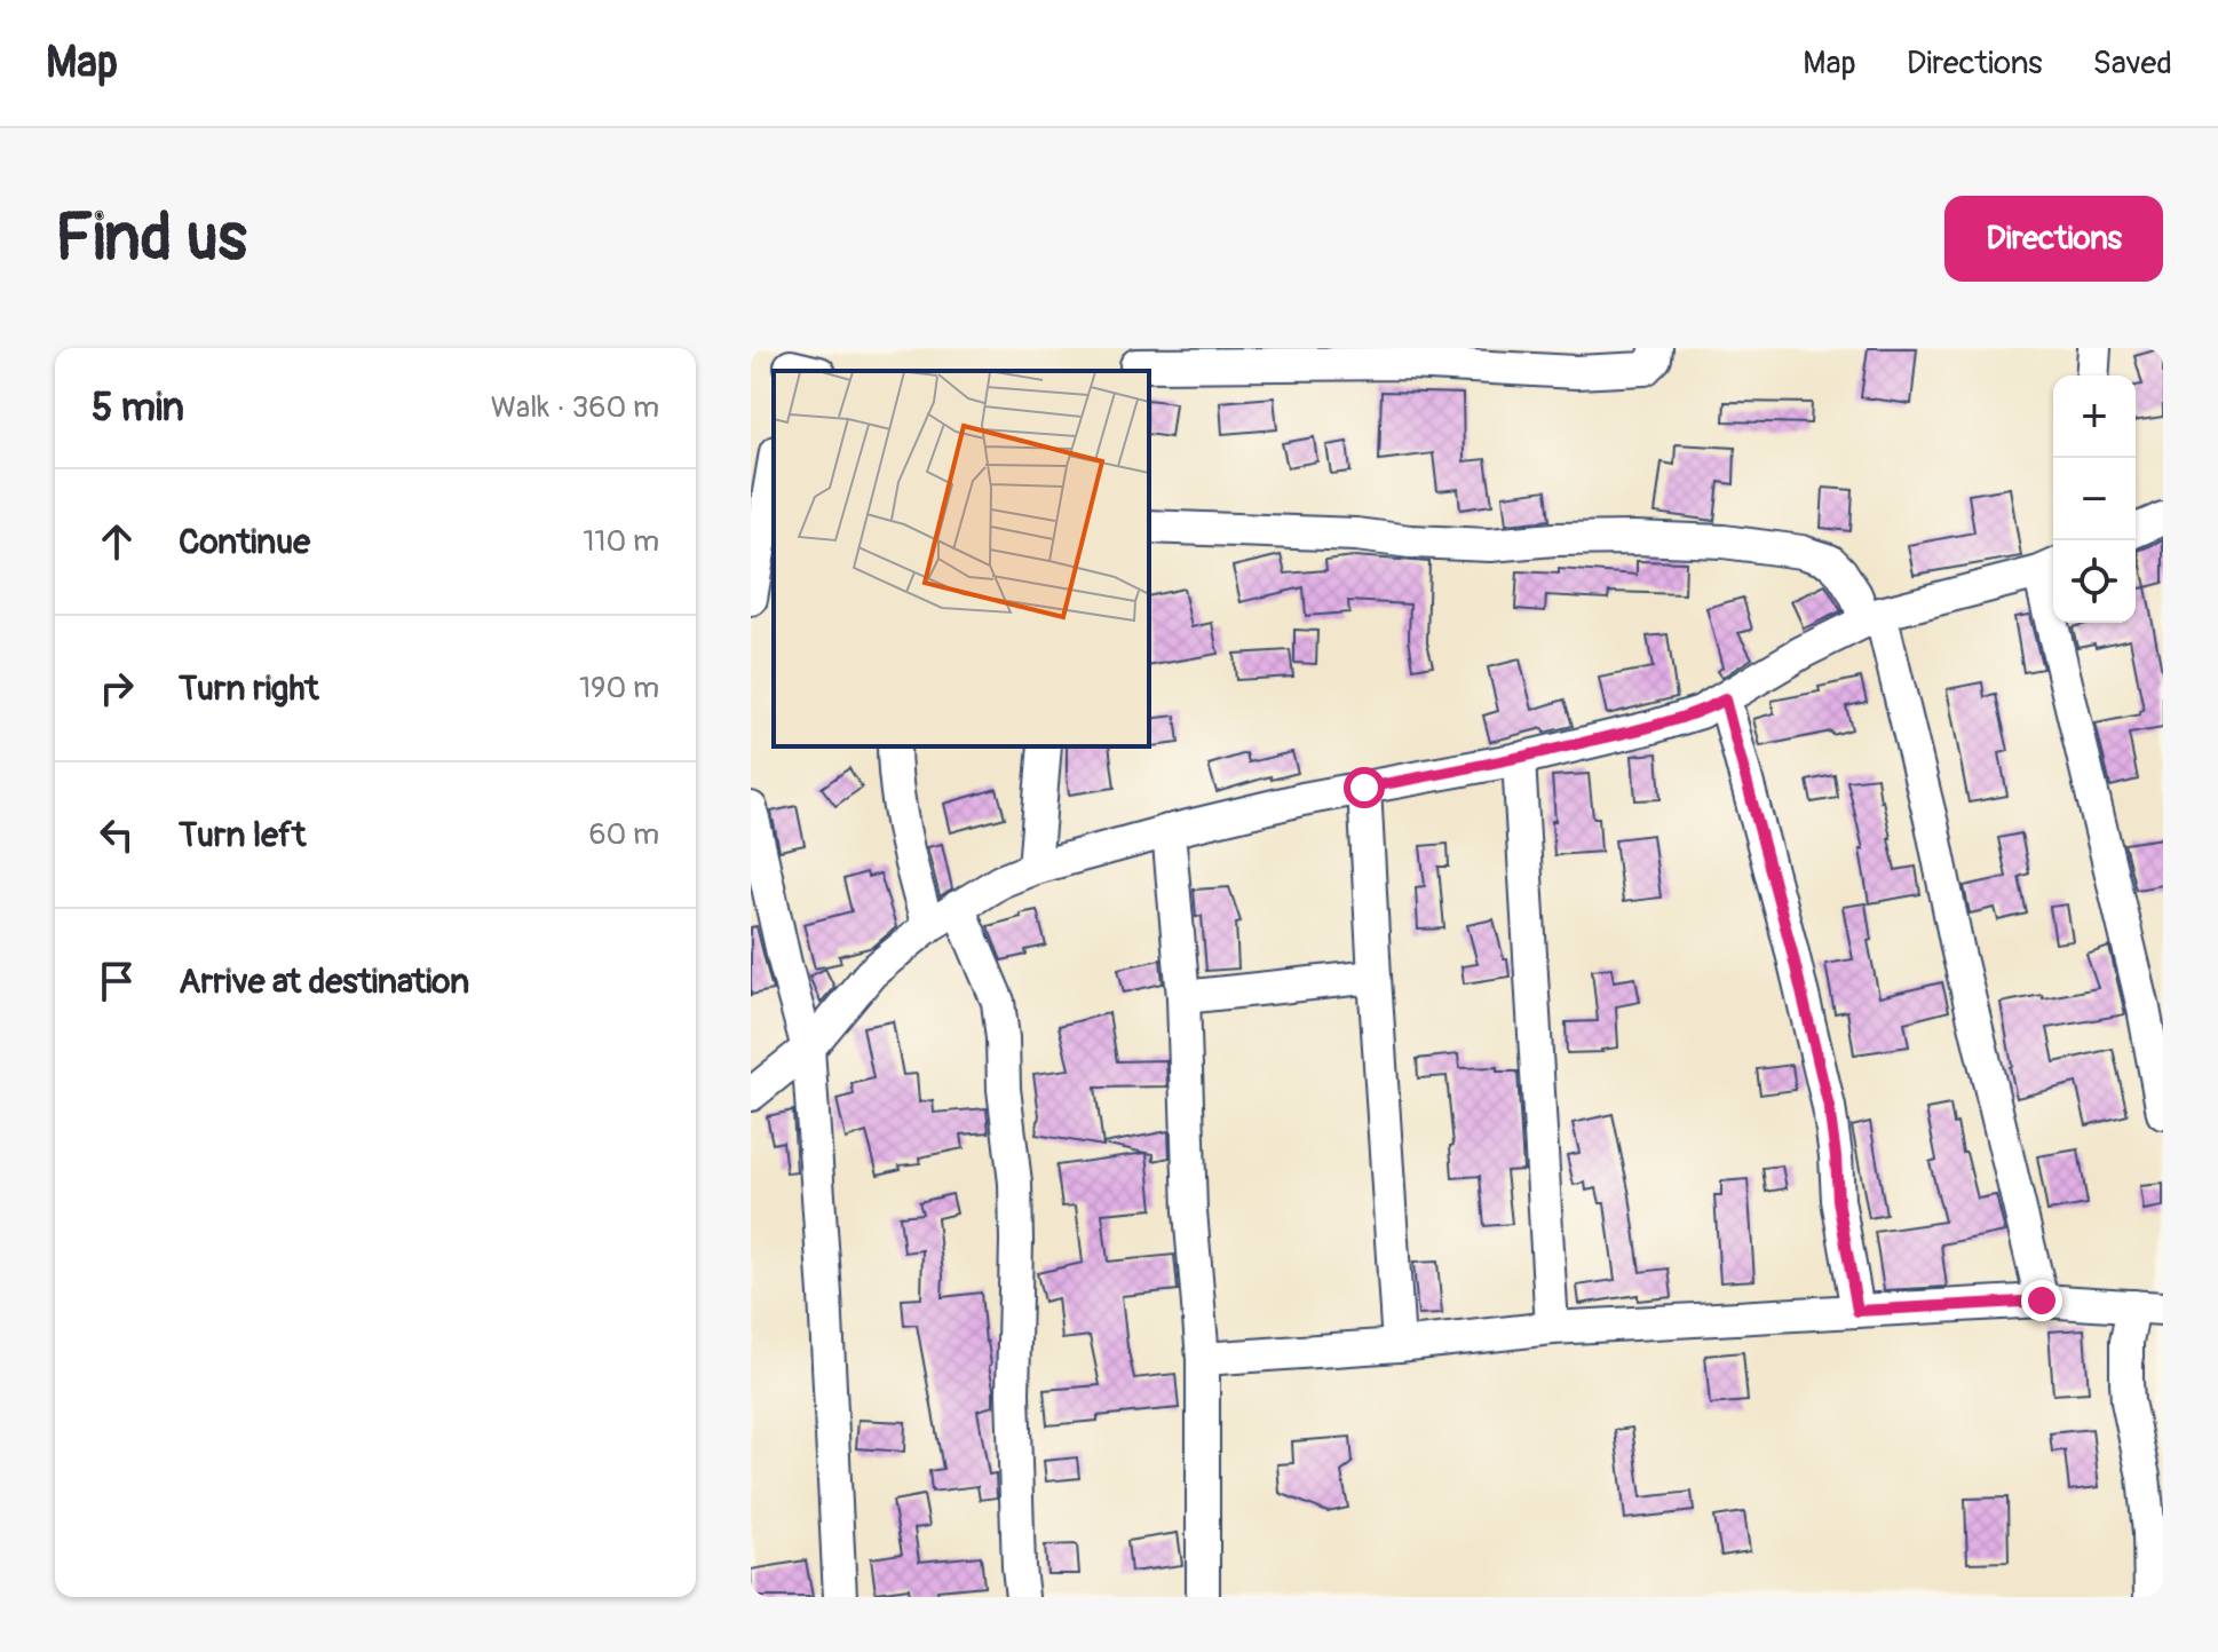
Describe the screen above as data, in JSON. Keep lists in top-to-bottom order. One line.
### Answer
{"page":{"header":"Map","nav":["Map","Directions","Saved"],"buttons":"Directions","title":"Find us","heading":["5 min","Walk · 360 m"],"map_buttons":["+","−"],"list":[["Continue","110 m"],["Turn right","190 m"],["Turn left","60 m"],"Arrive at destination"]}}
